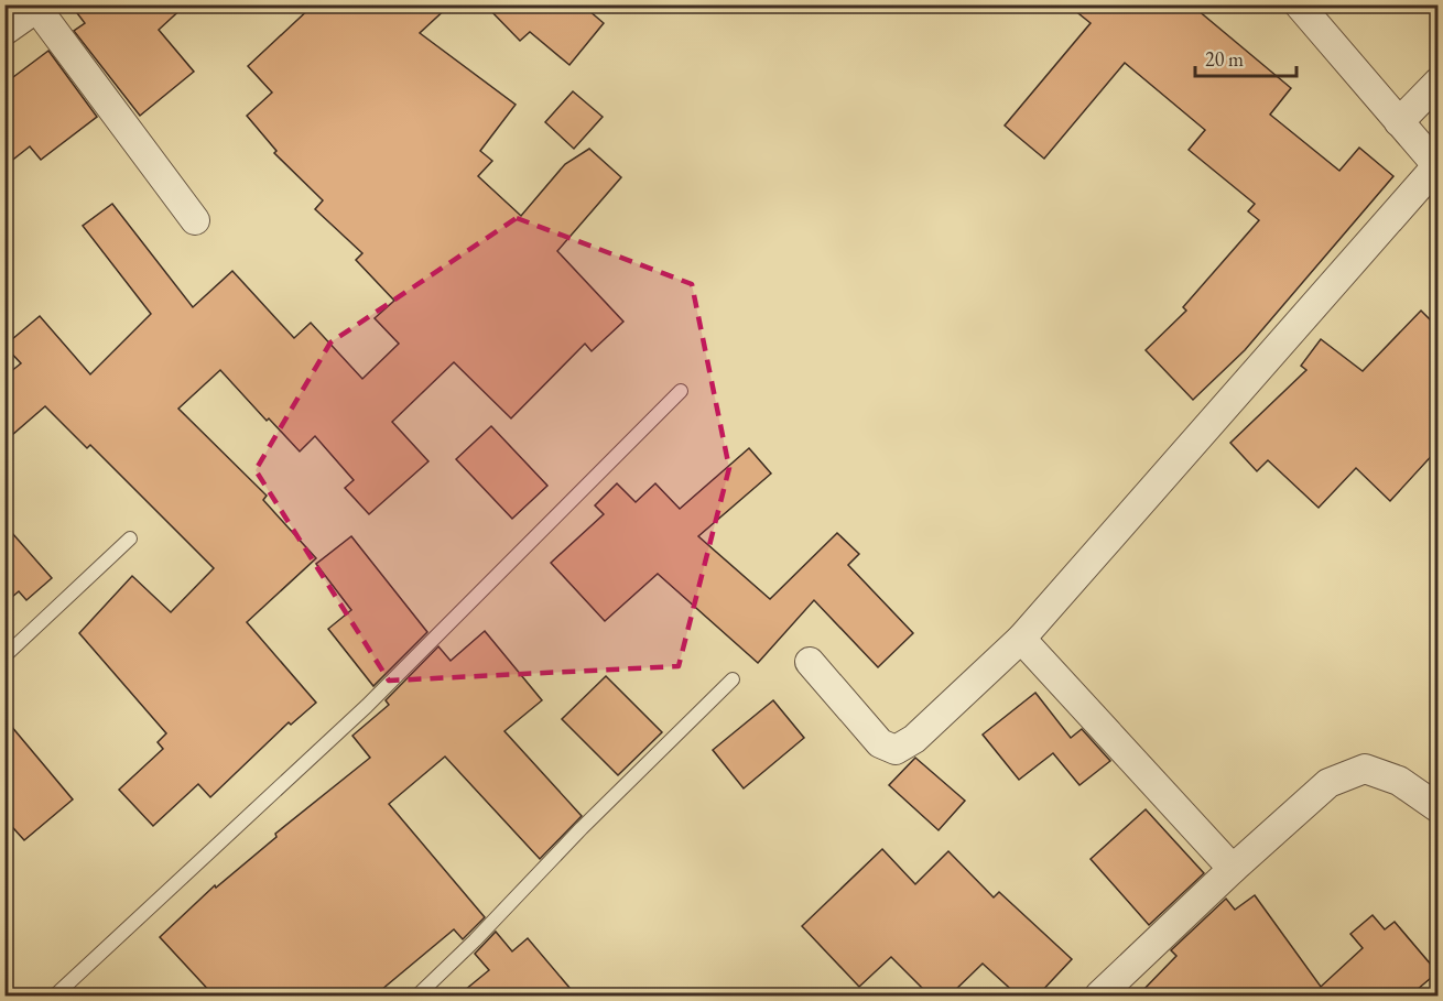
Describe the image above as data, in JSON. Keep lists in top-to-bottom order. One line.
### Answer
{"scale_bar":"20 m"}
